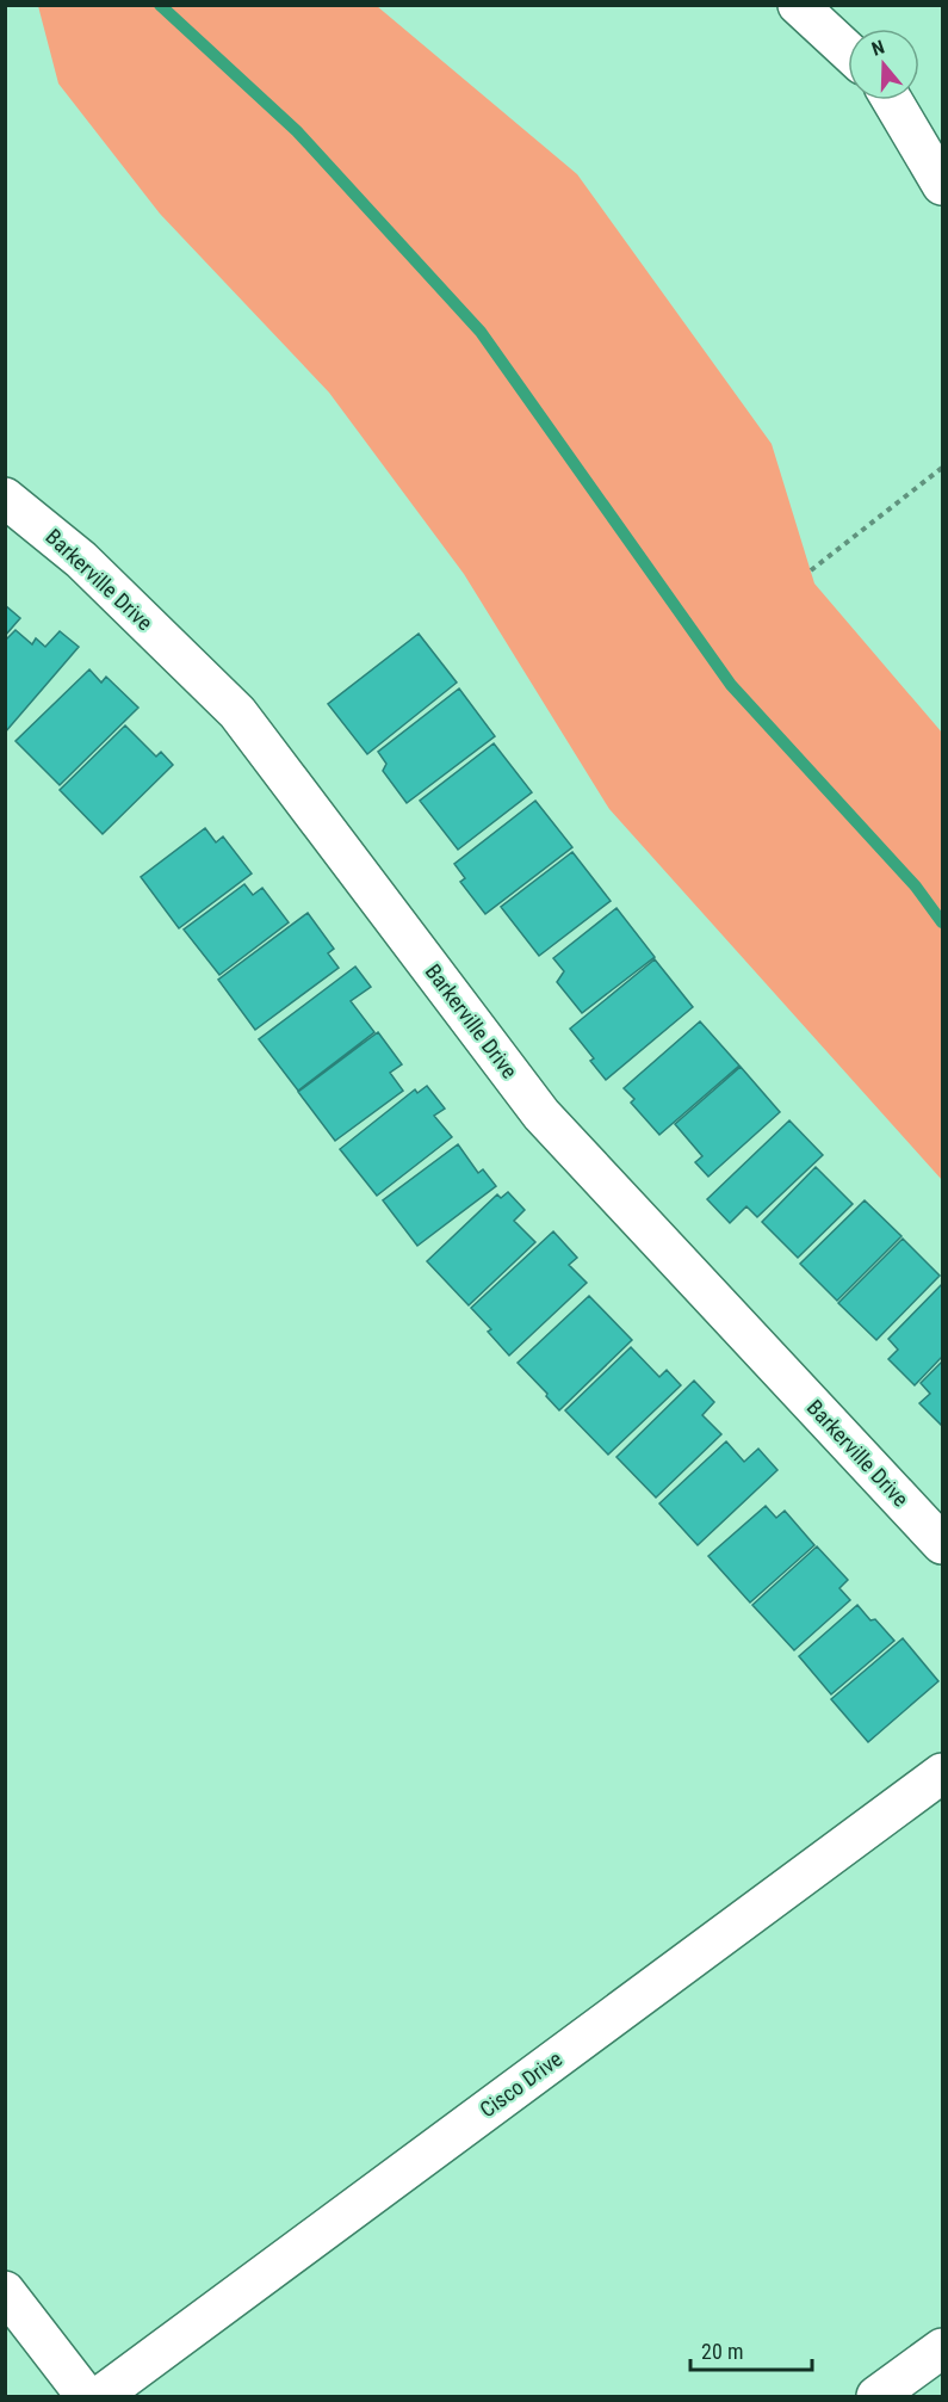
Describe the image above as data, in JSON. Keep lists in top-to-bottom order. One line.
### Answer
{"streets":{"street":["Barkerville Drive","Cisco Drive"]},"scale_bar":"20 m","north":"top"}
